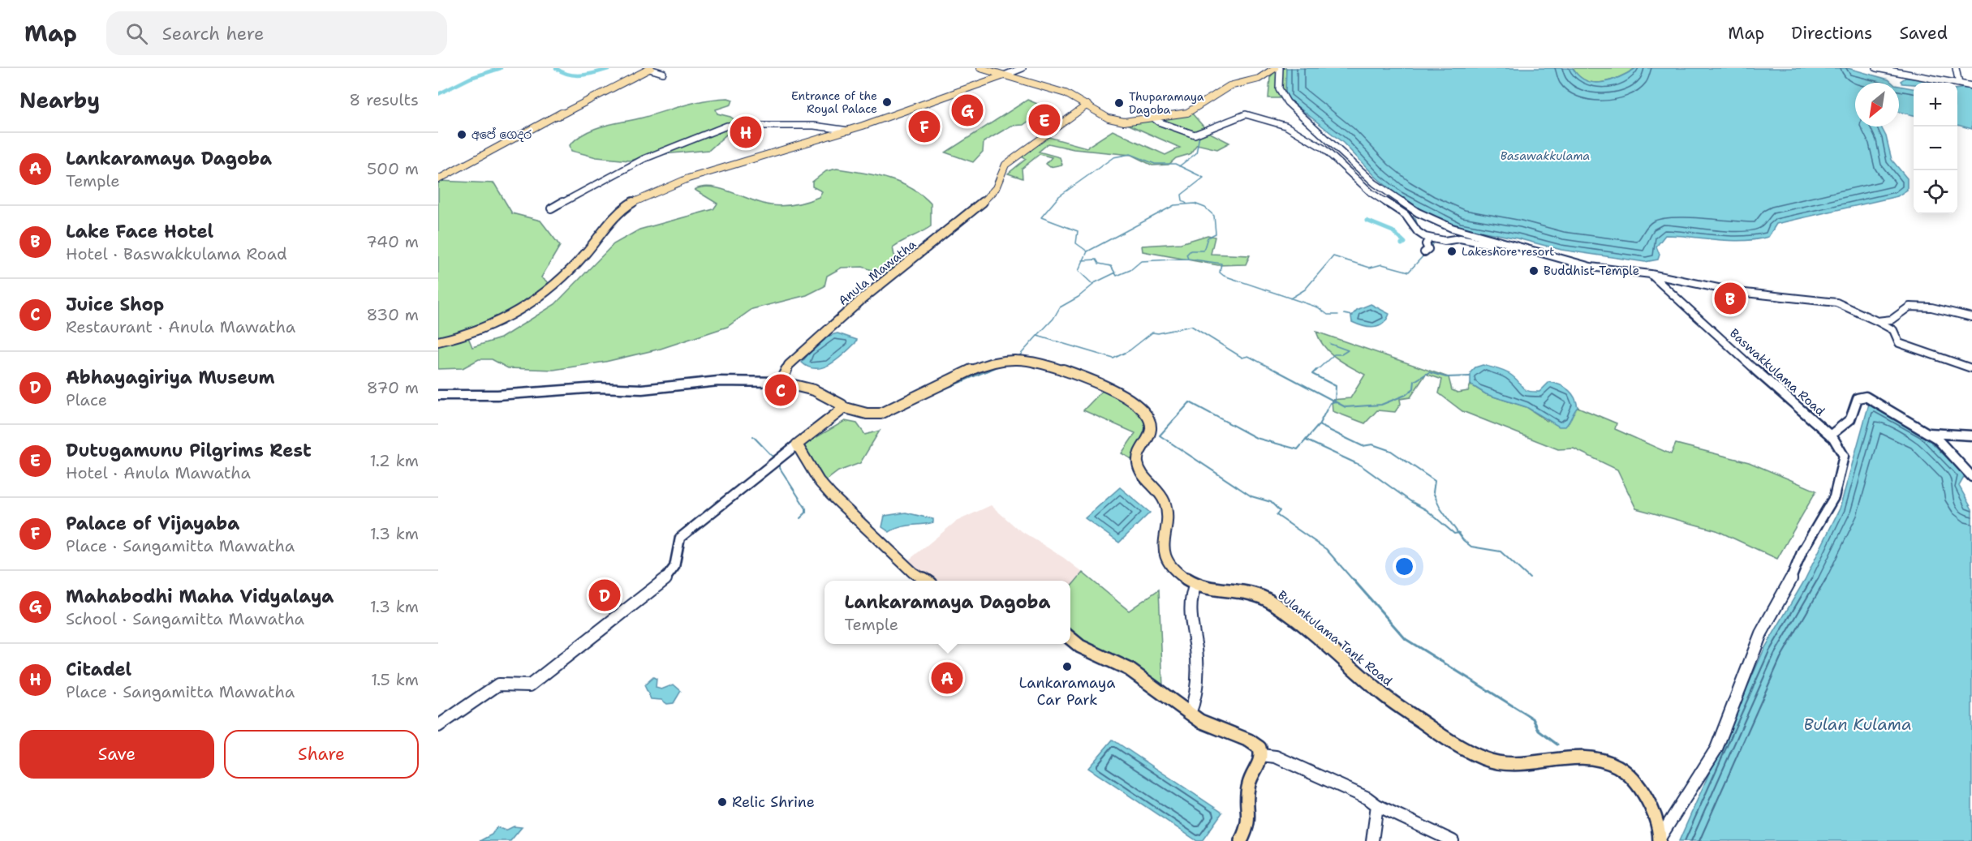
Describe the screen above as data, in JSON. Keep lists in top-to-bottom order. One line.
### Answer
{"streets":{"main road":["Anula Mawatha","Bulankulama Tank Road"],"street":["Baswakkulama Road"]},"crossings":[["Baswakkulama Road","Bulankulama Tank Road"]],"water":["Basawakkulama","Bulan Kulama"],"places":["Entrance of the Royal Palace","Thuparamaya Dagoba","අපේ ගෙදර","Lakeshore resort","Buddhist Temple","Lankaramaya Car Park","Relic Shrine"],"north":"bottom left","page":{"header":"Map","search":"Search here","nav":["Map","Directions","Saved"],"heading":["Nearby","8 results"],"map_buttons":["+","−"],"pins":["G","E","F","H","B","C","D","A"],"list":[{"mark":"A","name":"Lankaramaya Dagoba","note":"Temple","value":"500 m"},{"mark":"B","name":"Lake Face Hotel","note":"Hotel · Baswakkulama Road","value":"740 m"},{"mark":"C","name":"Juice Shop","note":"Restaurant · Anula Mawatha","value":"830 m"},{"mark":"D","name":"Abhayagiriya Museum","note":"Place","value":"870 m"},{"mark":"E","name":"Dutugamunu Pilgrims Rest","note":"Hotel · Anula Mawatha","value":"1.2 km"},{"mark":"F","name":"Palace of Vijayaba","note":"Place · Sangamitta Mawatha","value":"1.3 km"},{"mark":"G","name":"Mahabodhi Maha Vidyalaya","note":"School · Sangamitta Mawatha","value":"1.3 km"},{"mark":"H","name":"Citadel","note":"Place · Sangamitta Mawatha","value":"1.5 km"}],"popup":["Lankaramaya Dagoba","Temple"],"buttons":["Save","Share"]}}
